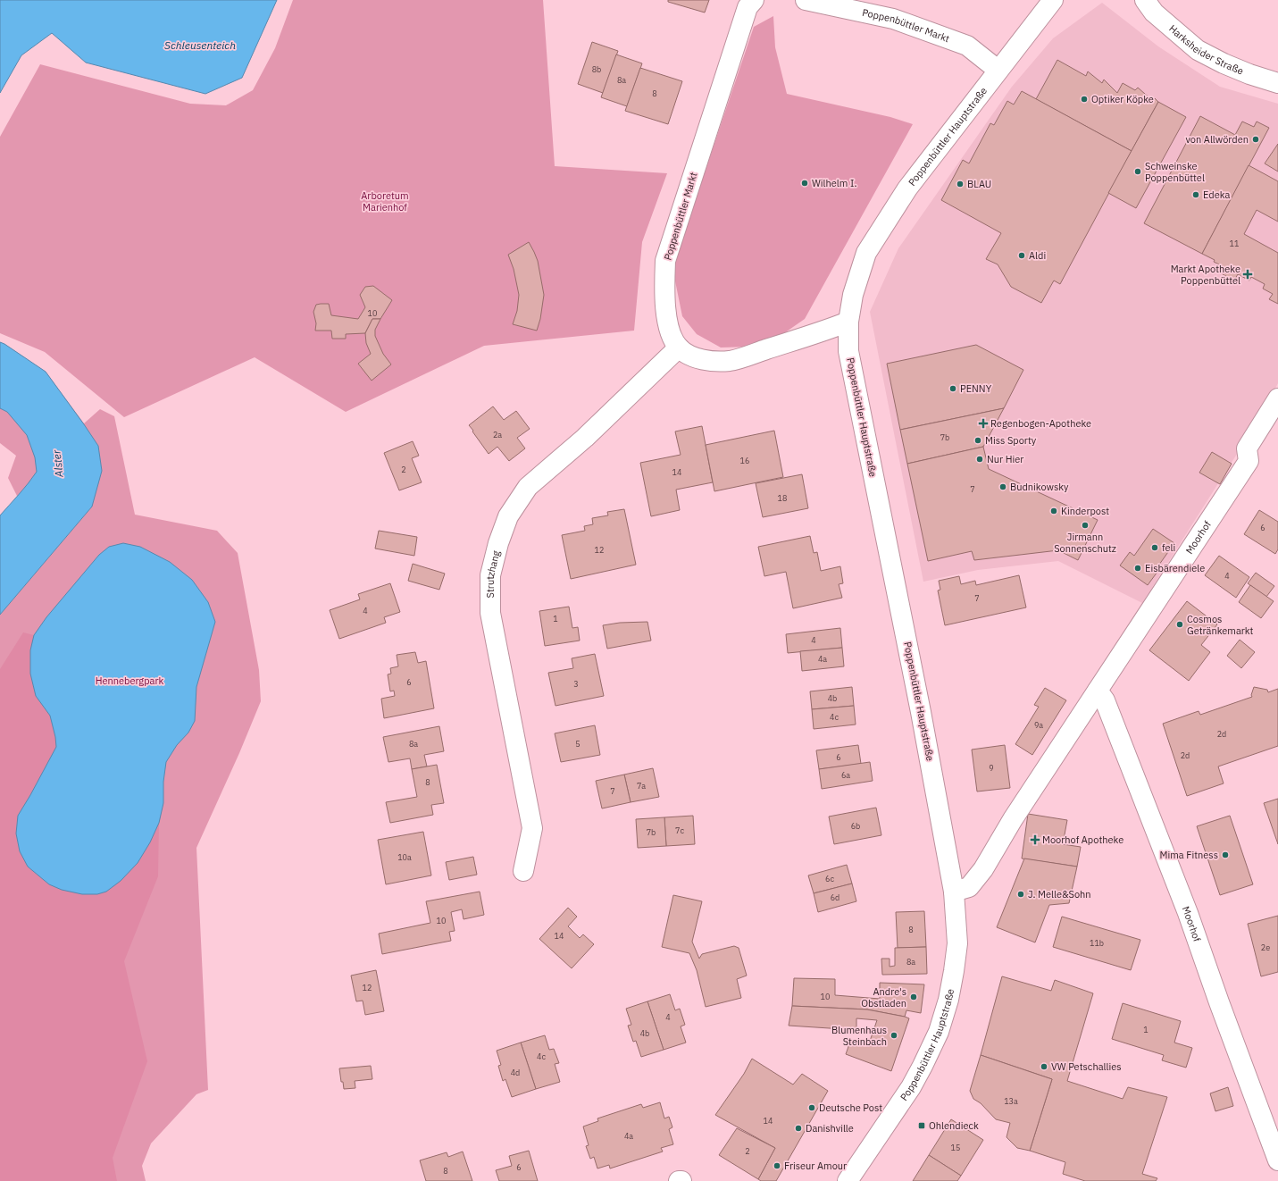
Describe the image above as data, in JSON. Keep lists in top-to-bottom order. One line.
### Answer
{"streets":{"street":["Poppenbüttler Markt","Harksheider Straße","Poppenbüttler Hauptstraße","Moorhof","Strutzhang"]},"crossings":[["Poppenbüttler Markt","Poppenbüttler Hauptstraße"],["Poppenbüttler Markt","Strutzhang"],["Poppenbüttler Hauptstraße","Moorhof"]],"water":["Schleusenteich","Alster"],"parks":["Arboretum Marienhof","Hennebergpark"],"places":{"other":["Optiker Köpke","von Allwörden","Schweinske Poppenbüttel","Wilhelm I.","BLAU","Edeka","Aldi","PENNY","Miss Sporty","Nur Hier","Budnikowsky","Kinderpost","Jirmann Sonnenschutz","feli","Eisbärendiele","Cosmos Getränkemarkt","Mima Fitness","J. Melle&Sohn","Andre's Obstladen","Blumenhaus Steinbach","VW Petschallies","Deutsche Post","Danishville","Friseur Amour"],"health":["Markt Apotheke Poppenbüttel","Regenbogen-Apotheke","Moorhof Apotheke"],"transit":["Ohlendieck"]},"house_numbers":["8b","8a","8","11","10","2a","7b","16","2","14","7","18","6","12","4","7","4","1","4","4a","6","3","4b","4c","9a","2d","8a","5","2d","6","9","6a","8","7a","7","6b","7c","7b","10a","6c","6d","10","8","14","11b","2e","8a","12","10","4","1","4b","4c","4d","13a","14","4a","15","2","6","8"]}
